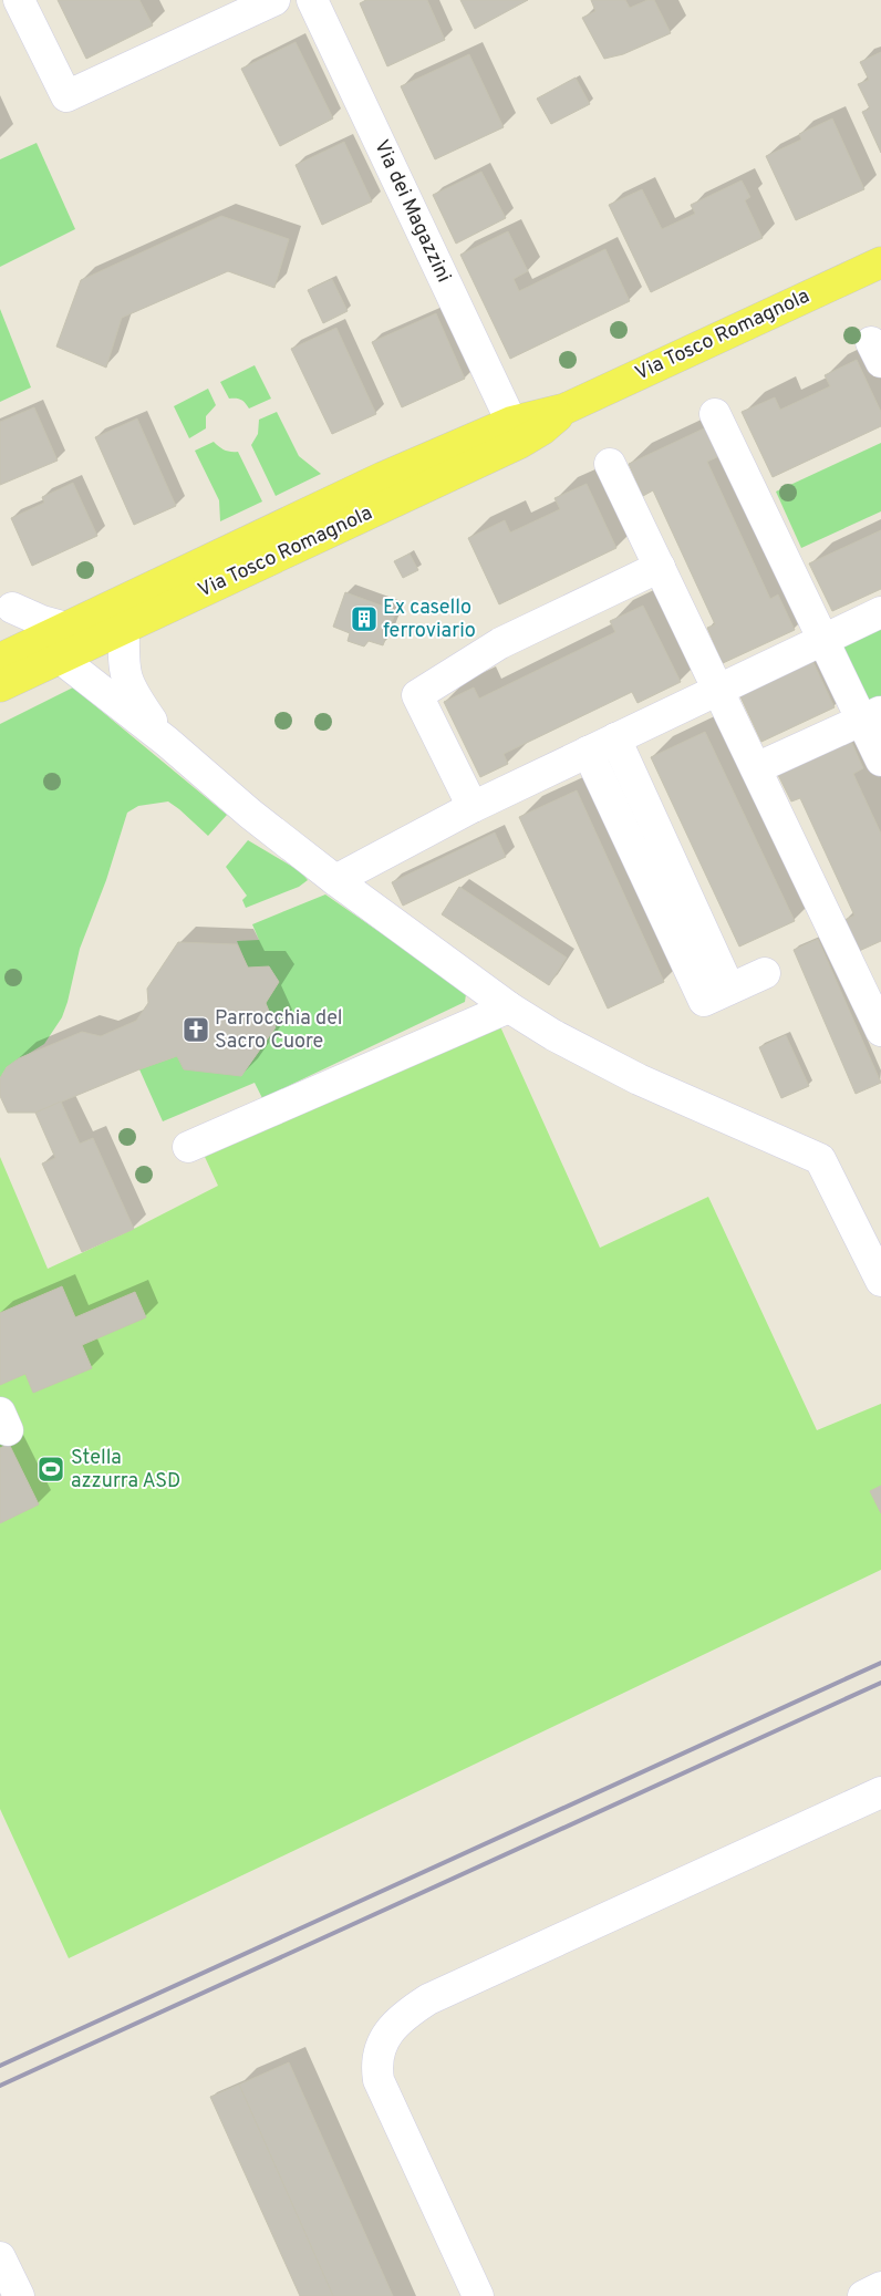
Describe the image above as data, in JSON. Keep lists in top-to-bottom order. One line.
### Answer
{"streets":{"main road":["Via Tosco Romagnola"],"street":["Via dei Magazzini"]},"crossings":[["Via dei Magazzini","Via Tosco Romagnola"]],"places":{"building":["Ex casello ferroviario"],"church":["Parrocchia del Sacro Cuore"],"sports":["Stella azzurra ASD"]}}
